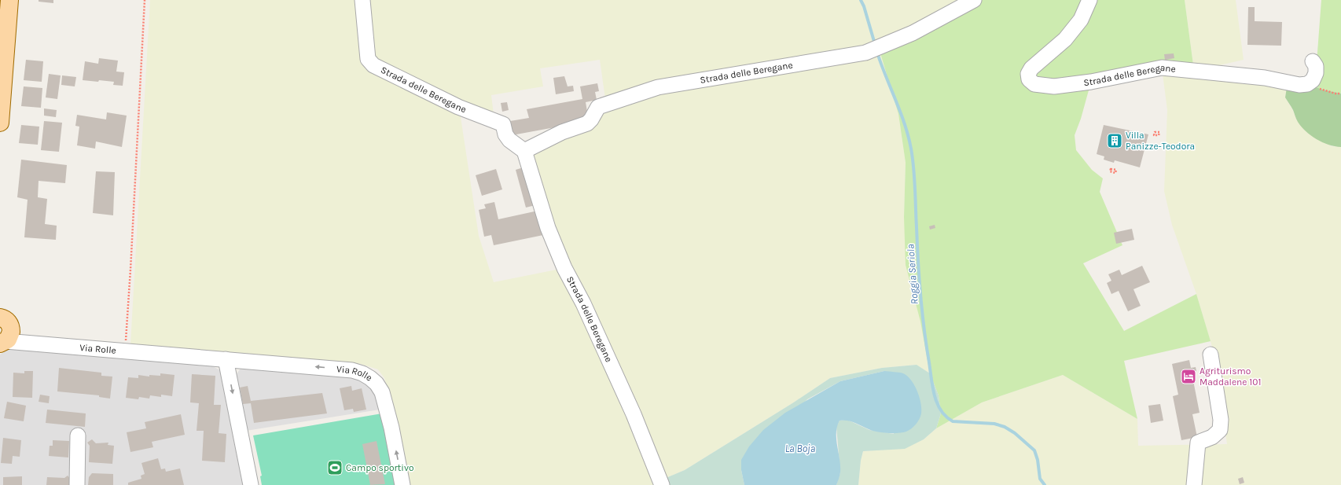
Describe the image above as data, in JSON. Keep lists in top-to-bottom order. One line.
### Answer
{"streets":{"street":["Strada delle Beregane","Via Rolle"]},"one_way":["Via Rolle"],"water":["Roggia Seriola","La Boja"],"places":{"building":["Villa Panizze-Teodora"],"hotel":["Agriturismo Maddalene 101"],"sports":["Campo sportivo"]}}
